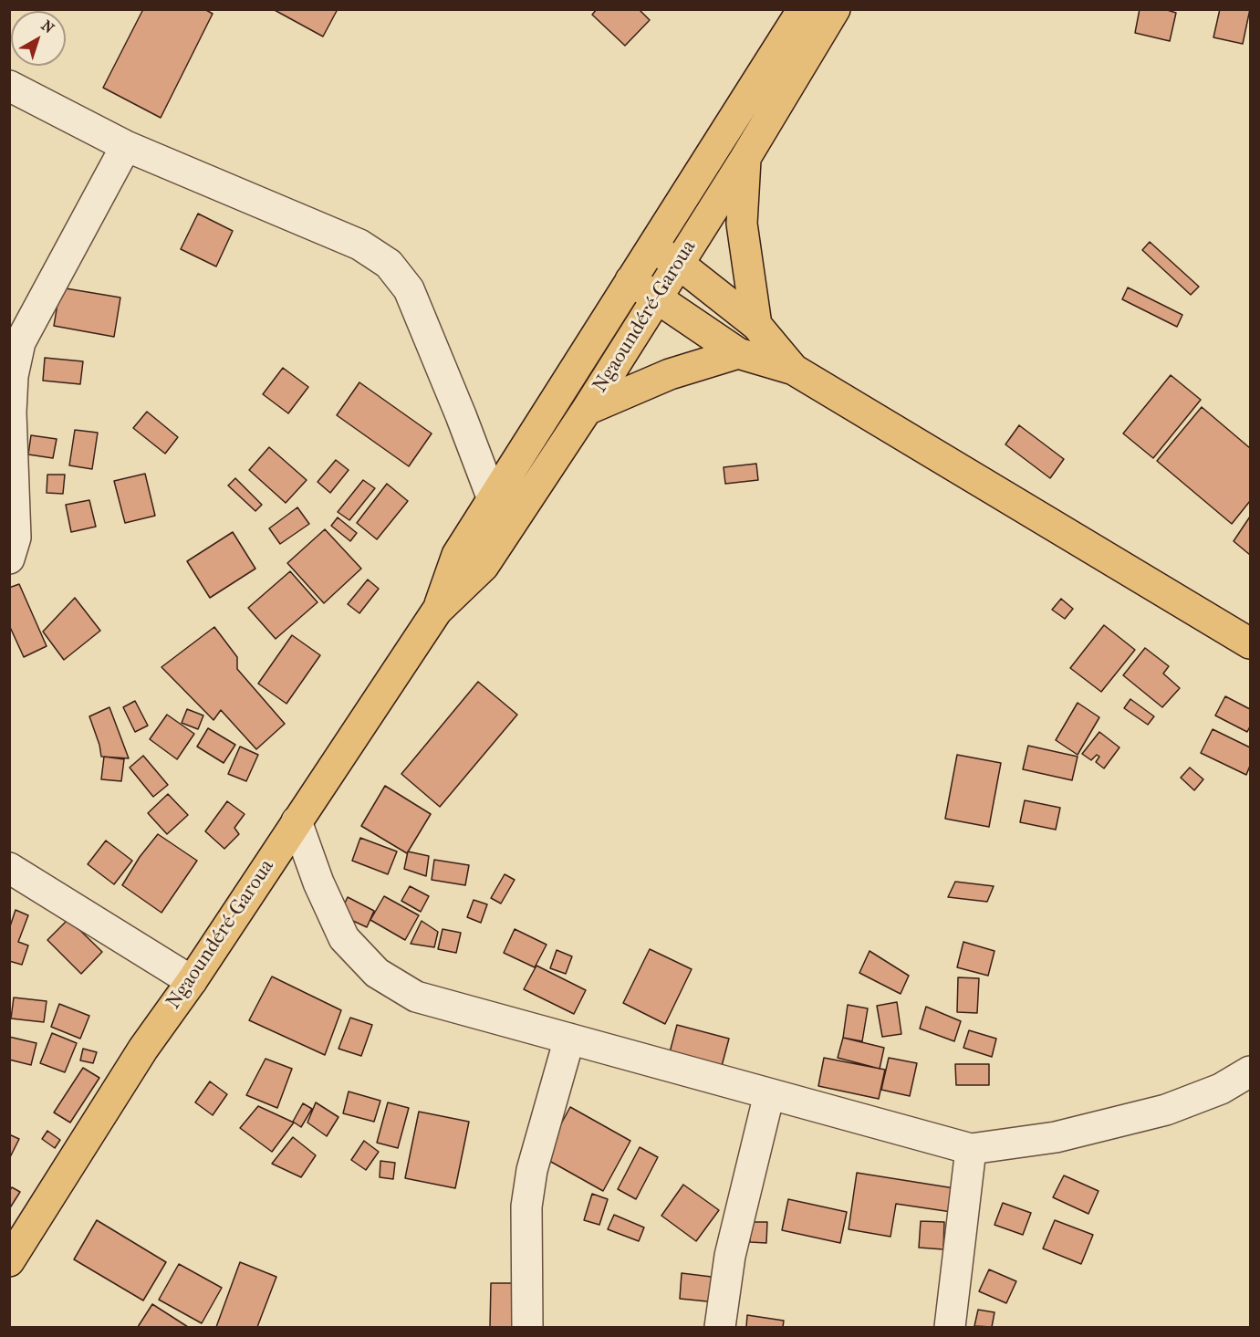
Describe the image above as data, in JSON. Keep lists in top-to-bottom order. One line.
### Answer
{"streets":{"highway":["Ngaoundéré-Garoua"]},"north":"top right"}
